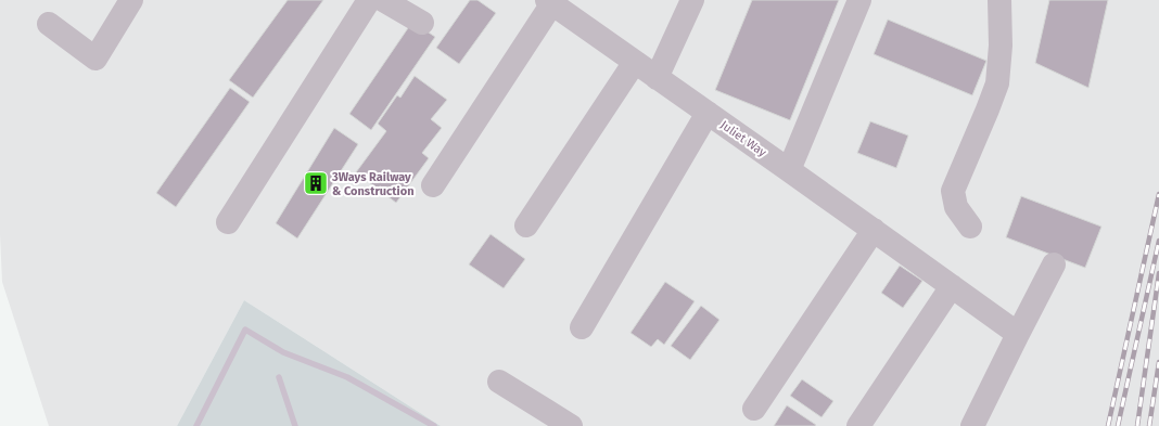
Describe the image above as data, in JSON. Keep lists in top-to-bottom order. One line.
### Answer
{"streets":{"street":["Juliet Way"]},"places":{"building":["3Ways Railway & Construction"]}}
